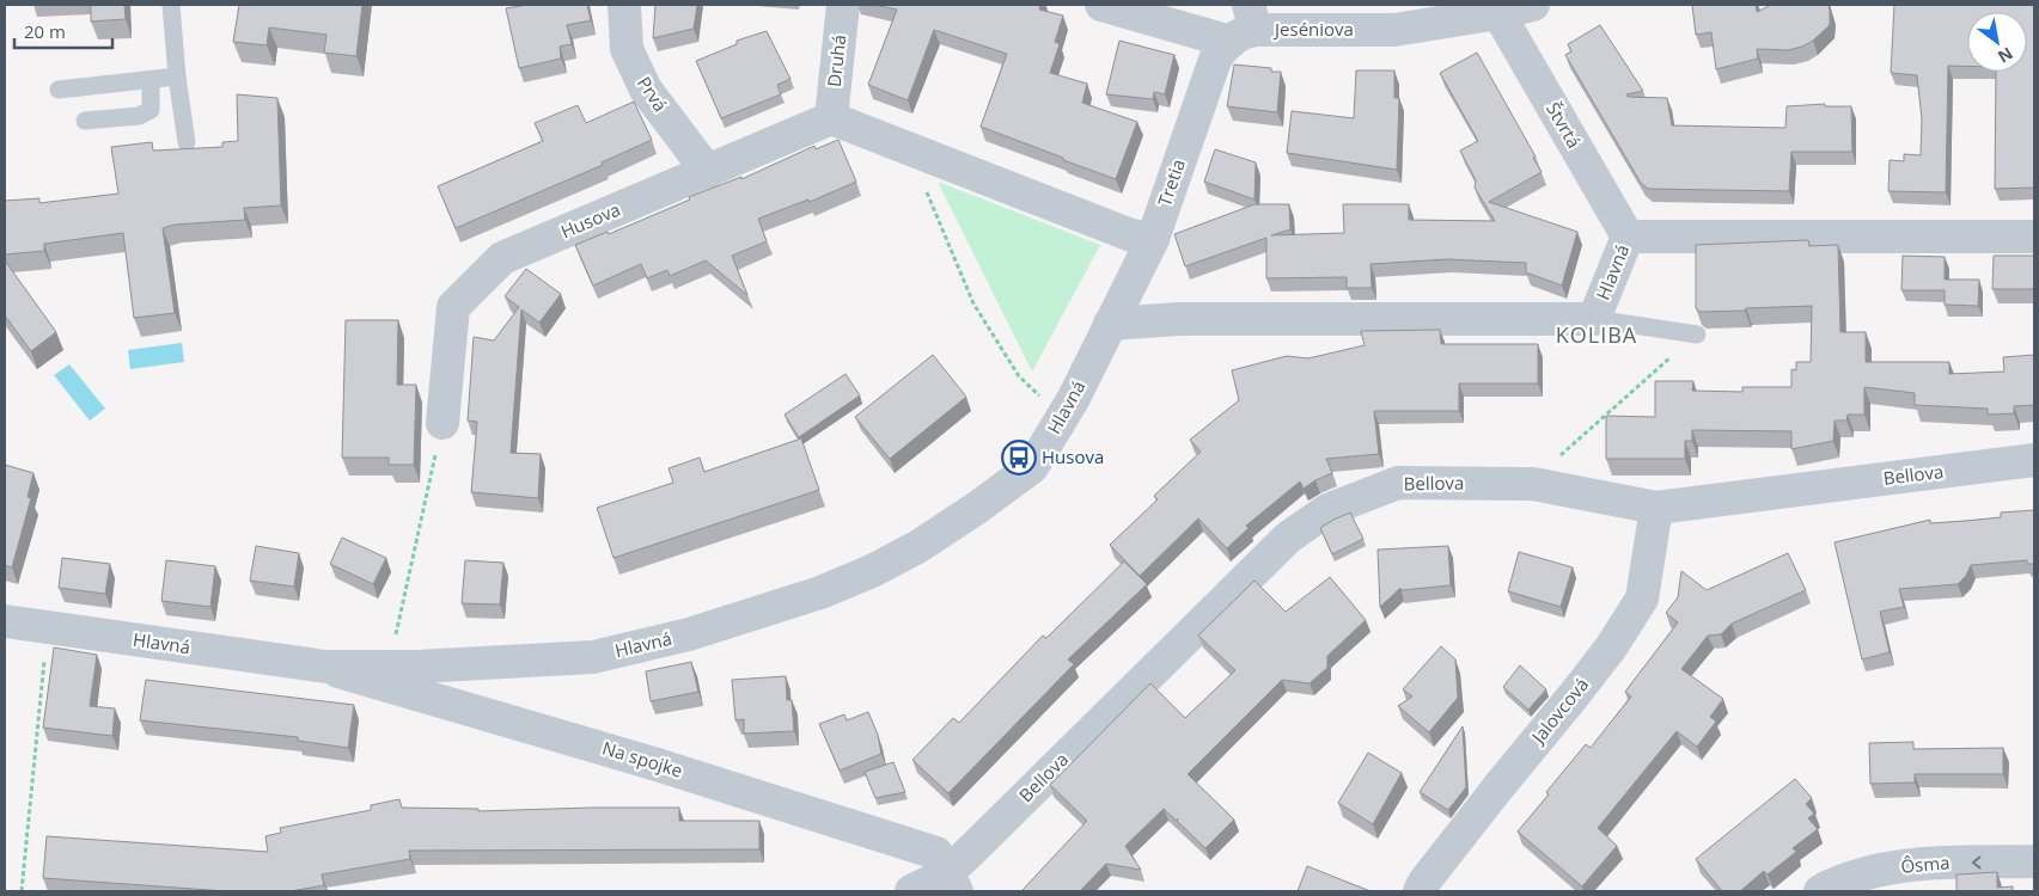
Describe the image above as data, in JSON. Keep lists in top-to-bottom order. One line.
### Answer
{"streets":{"street":["Jeséniova","Druhá","Prvá","Štvrtá","Tretia","Husova","Hlavná","Bellova","Jalovcová","Na spojke","Ôsma"]},"crossings":[["Jeséniova","Štvrtá"],["Jeséniova","Tretia"],["Druhá","Husova"],["Prvá","Husova"],["Štvrtá","Hlavná"],["Tretia","Hlavná"],["Hlavná","Na spojke"],["Bellova","Jalovcová"],["Bellova","Na spojke"]],"one_way":["Ôsma"],"districts":["KOLIBA"],"places":{"bus stop":["Husova"]},"scale_bar":"20 m","north":"bottom right"}
